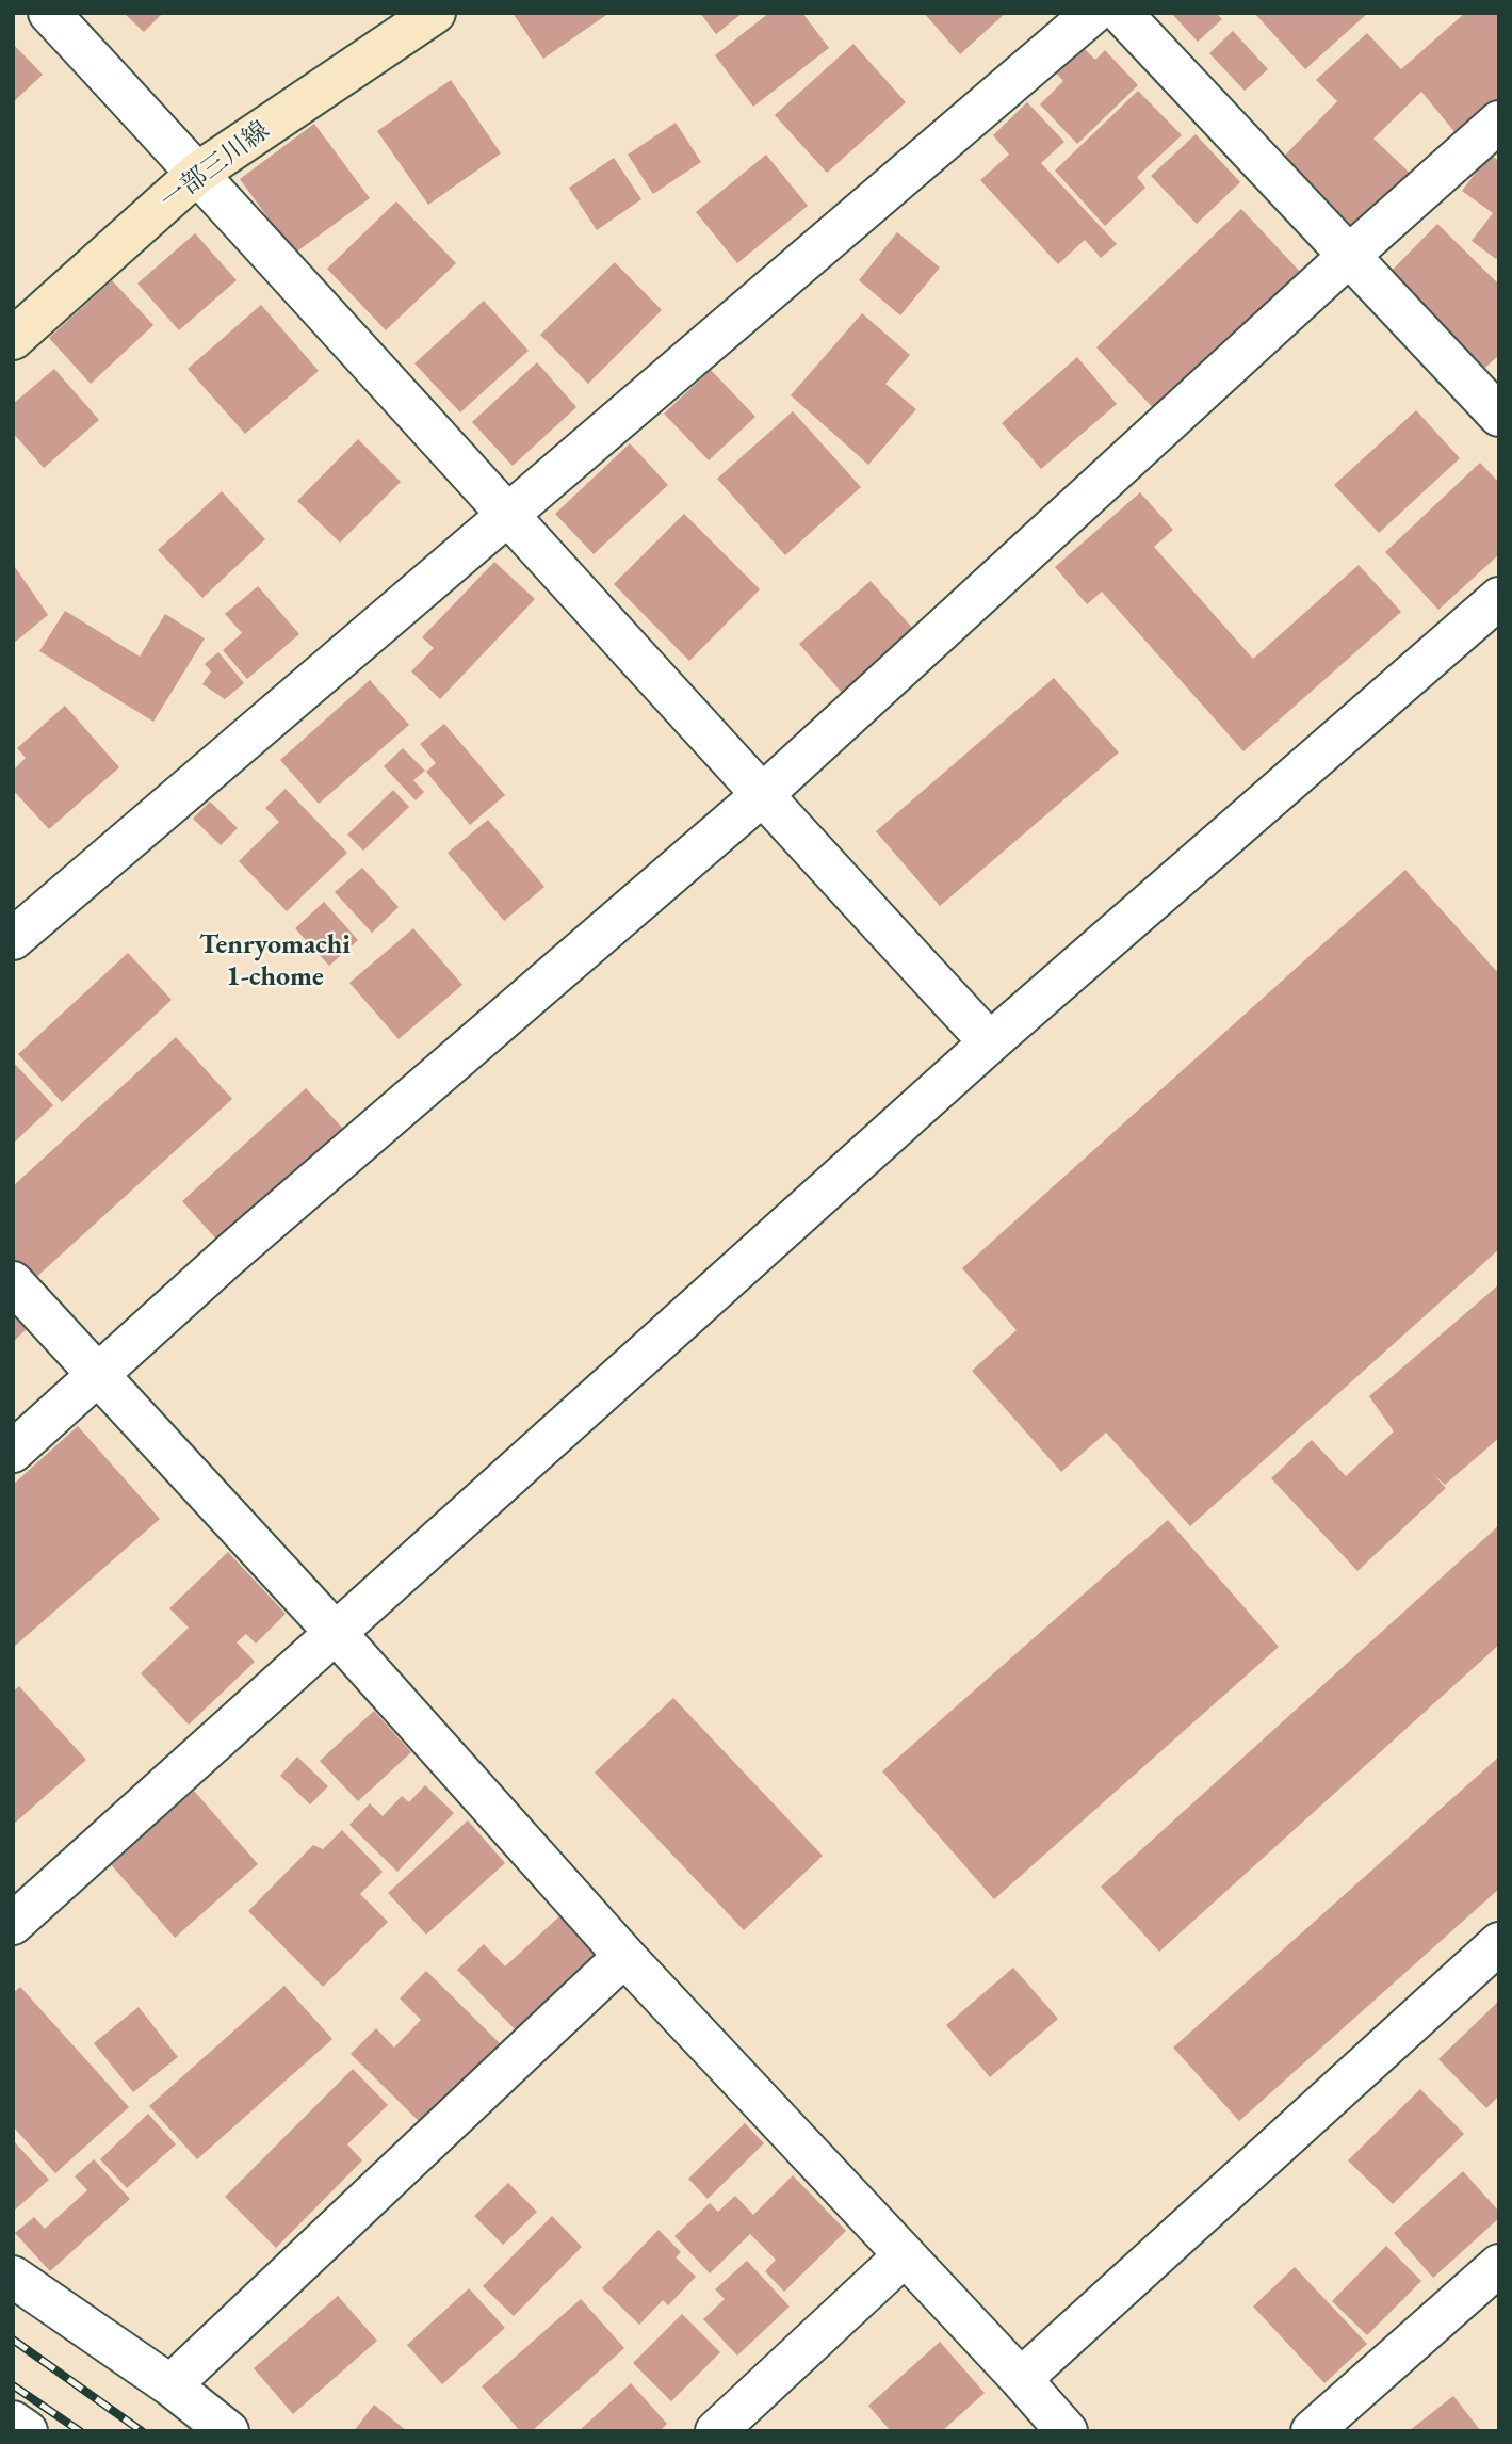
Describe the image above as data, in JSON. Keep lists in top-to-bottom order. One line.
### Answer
{"streets":{"main road":["一部三川線"]},"districts":["Tenryomachi 1-chome"]}
